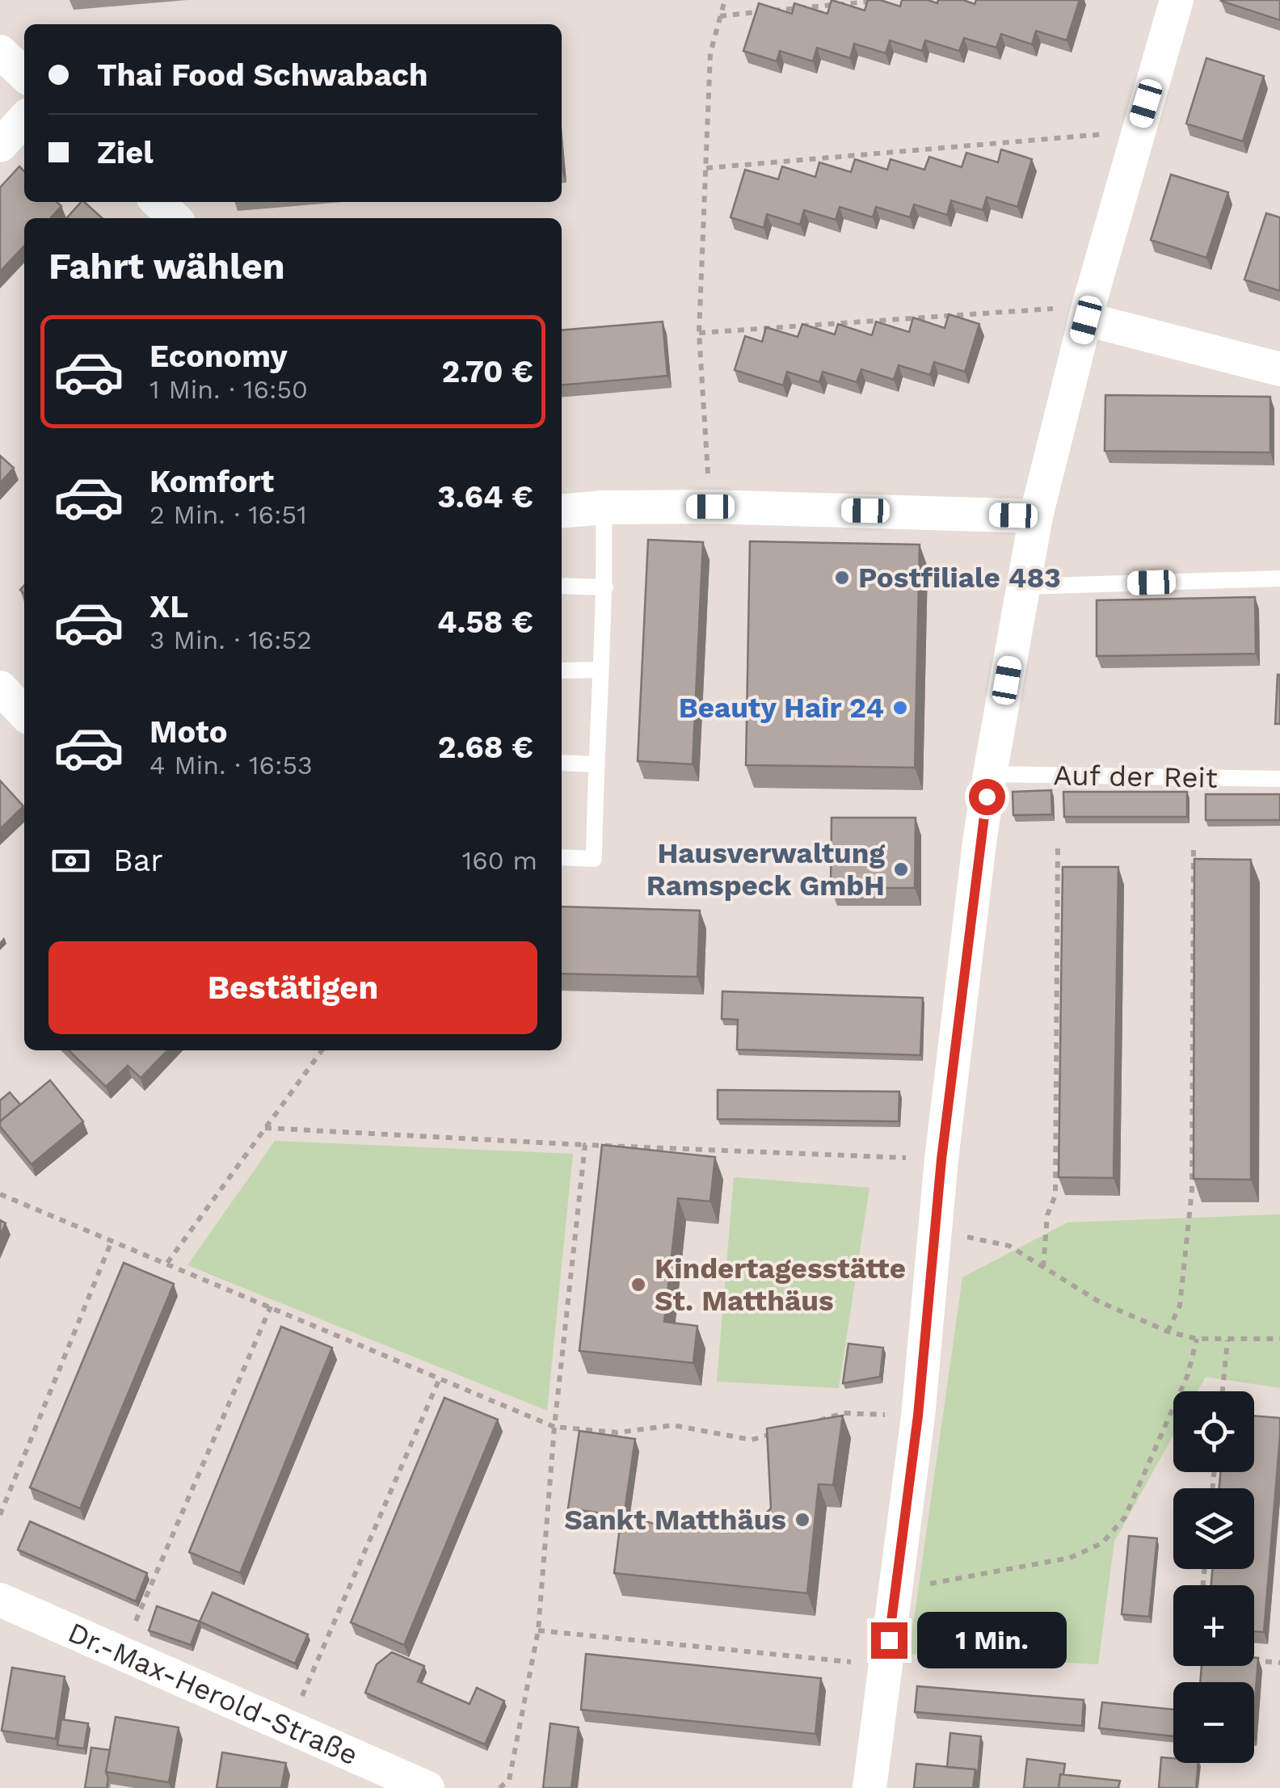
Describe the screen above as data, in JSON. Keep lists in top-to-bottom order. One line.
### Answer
{"streets":{"street":["Dr.-Max-Herold-Straße"],"lane":["Auf der Reit"]},"places":["Postfiliale 483","Beauty Hair 24","Hausverwaltung Ramspeck GmbH","Kindertagesstätte St. Matthäus","Sankt Matthäus"],"page":{"banner":["Thai Food Schwabach","Ziel"],"heading":"Fahrt wählen","list":[{"name":"Economy","note":"1 Min. · 16:50","value":"2.70 €"},{"name":"Komfort","note":"2 Min. · 16:51","value":"3.64 €"},{"name":"XL","note":"3 Min. · 16:52","value":"4.58 €"},{"name":"Moto","note":"4 Min. · 16:53","value":"2.68 €"}],"pay":["Bar","160 m"],"buttons":"Bestätigen","map_buttons":["+","−"],"bubble":"1 Min."}}
